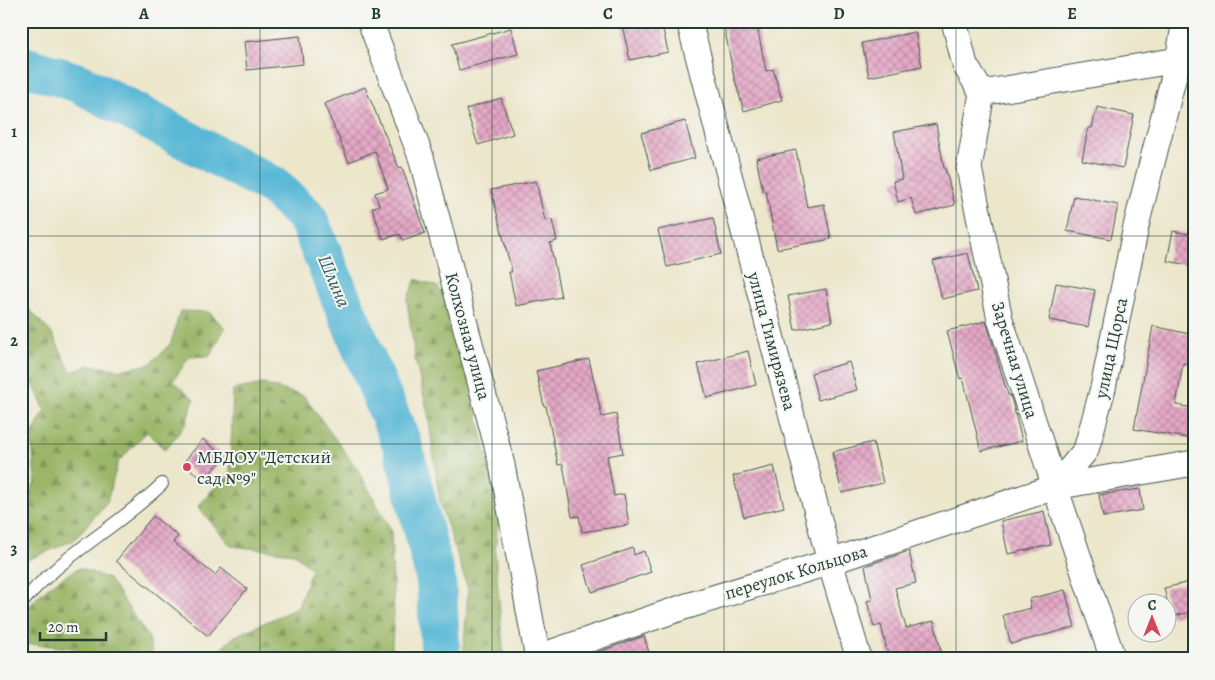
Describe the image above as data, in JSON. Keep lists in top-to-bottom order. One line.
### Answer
{"streets":{"street":["Колхозная улица","улица Тимирязева","улица Щорса","Заречная улица","переулок Кольцова"]},"crossings":[["Колхозная улица","переулок Кольцова"],["улица Тимирязева","переулок Кольцова"],["улица Щорса","Заречная улица"],["улица Щорса","переулок Кольцова"],["Заречная улица","переулок Кольцова"]],"water":["Шлина"],"places":["МБДОУ \"Детский сад №9\""],"scale_bar":"20 m","north":"top","grid":{"columns":["A","B","C","D","E"],"rows":["1","2","3"]}}
